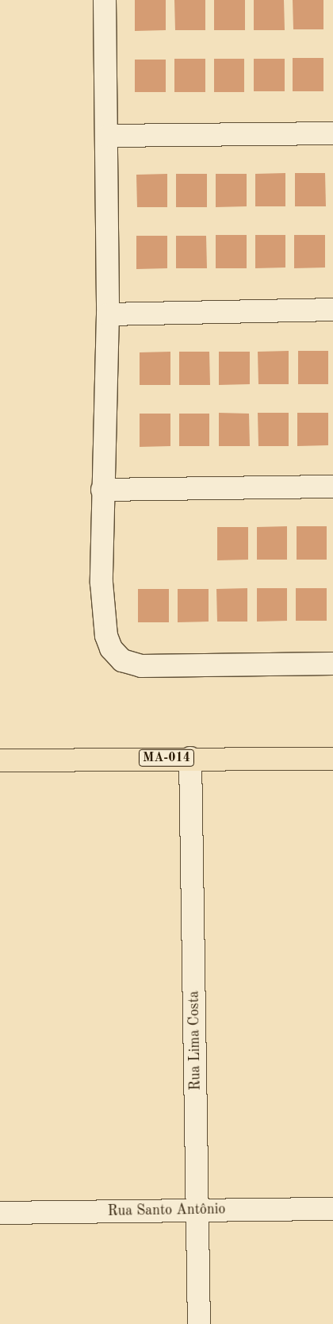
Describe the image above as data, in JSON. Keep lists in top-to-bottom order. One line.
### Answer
{"streets":{"main road":["MA-014"],"street":["Rua Lima Costa","Rua Santo Antônio"]},"crossings":[["MA-014","Rua Lima Costa"],["Rua Lima Costa","Rua Santo Antônio"]]}
